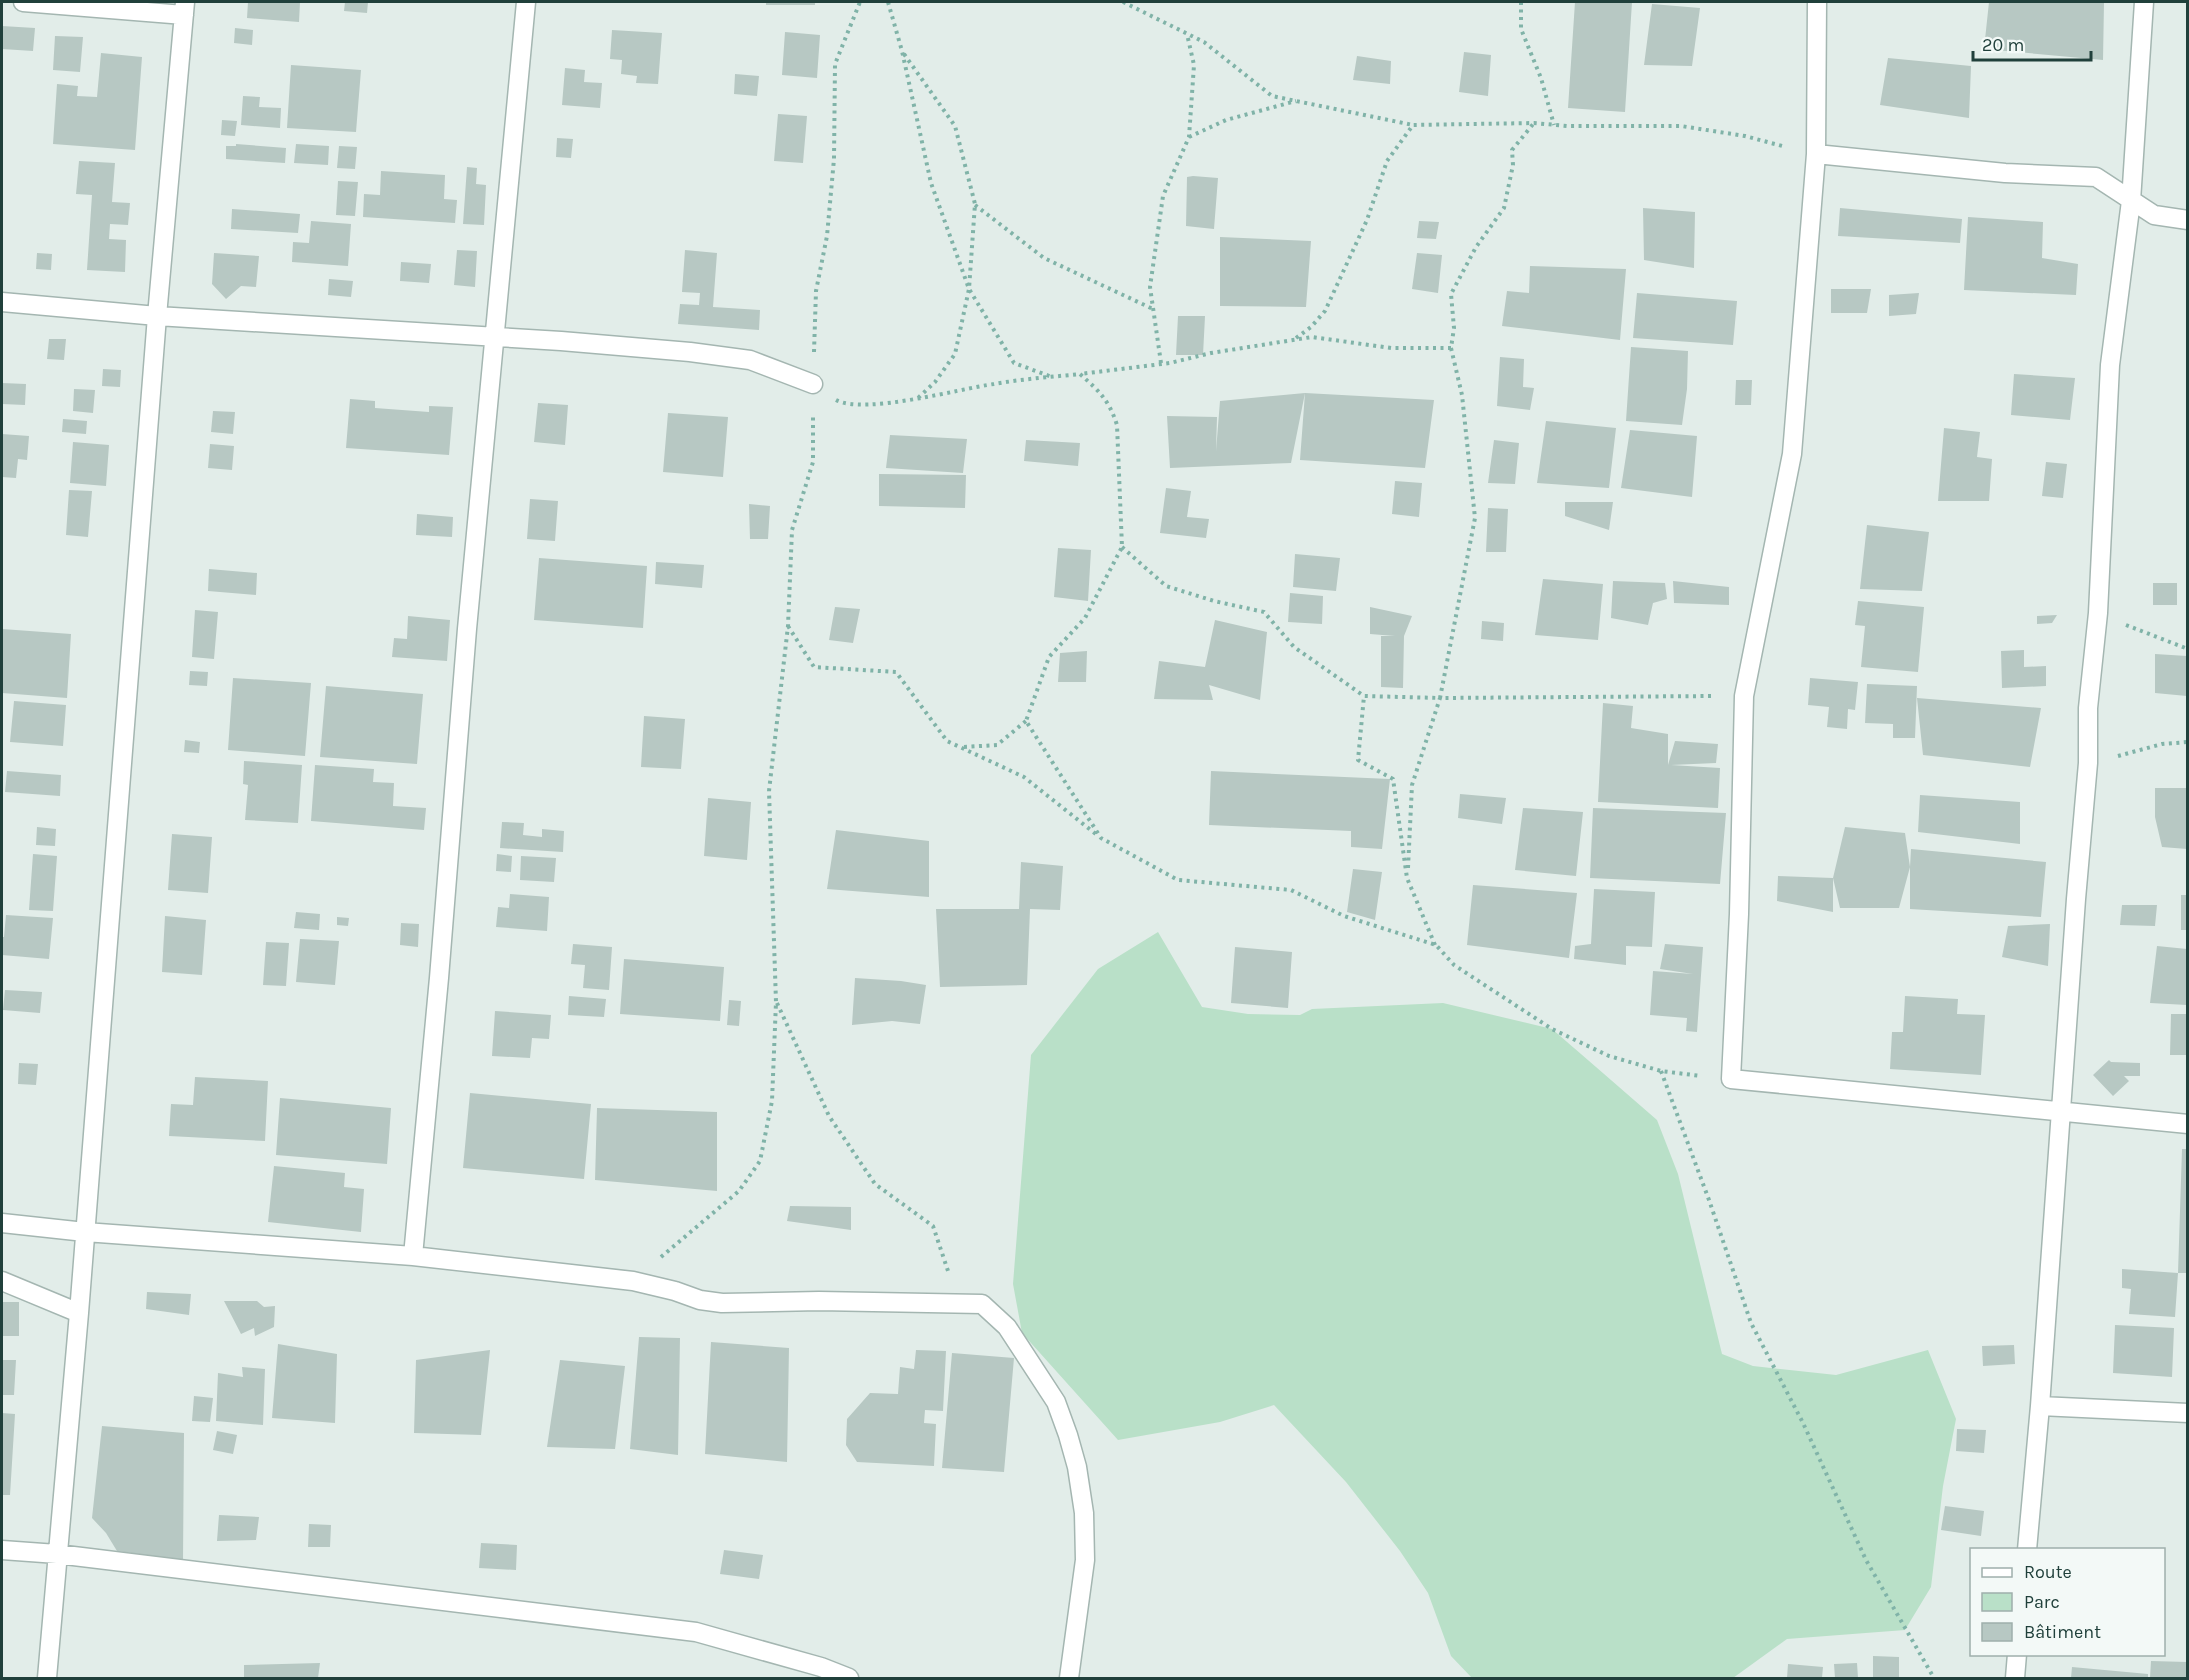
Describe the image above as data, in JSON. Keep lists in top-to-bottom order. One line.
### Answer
{"legend":["Route","Parc","Bâtiment"],"scale_bar":"20 m"}
